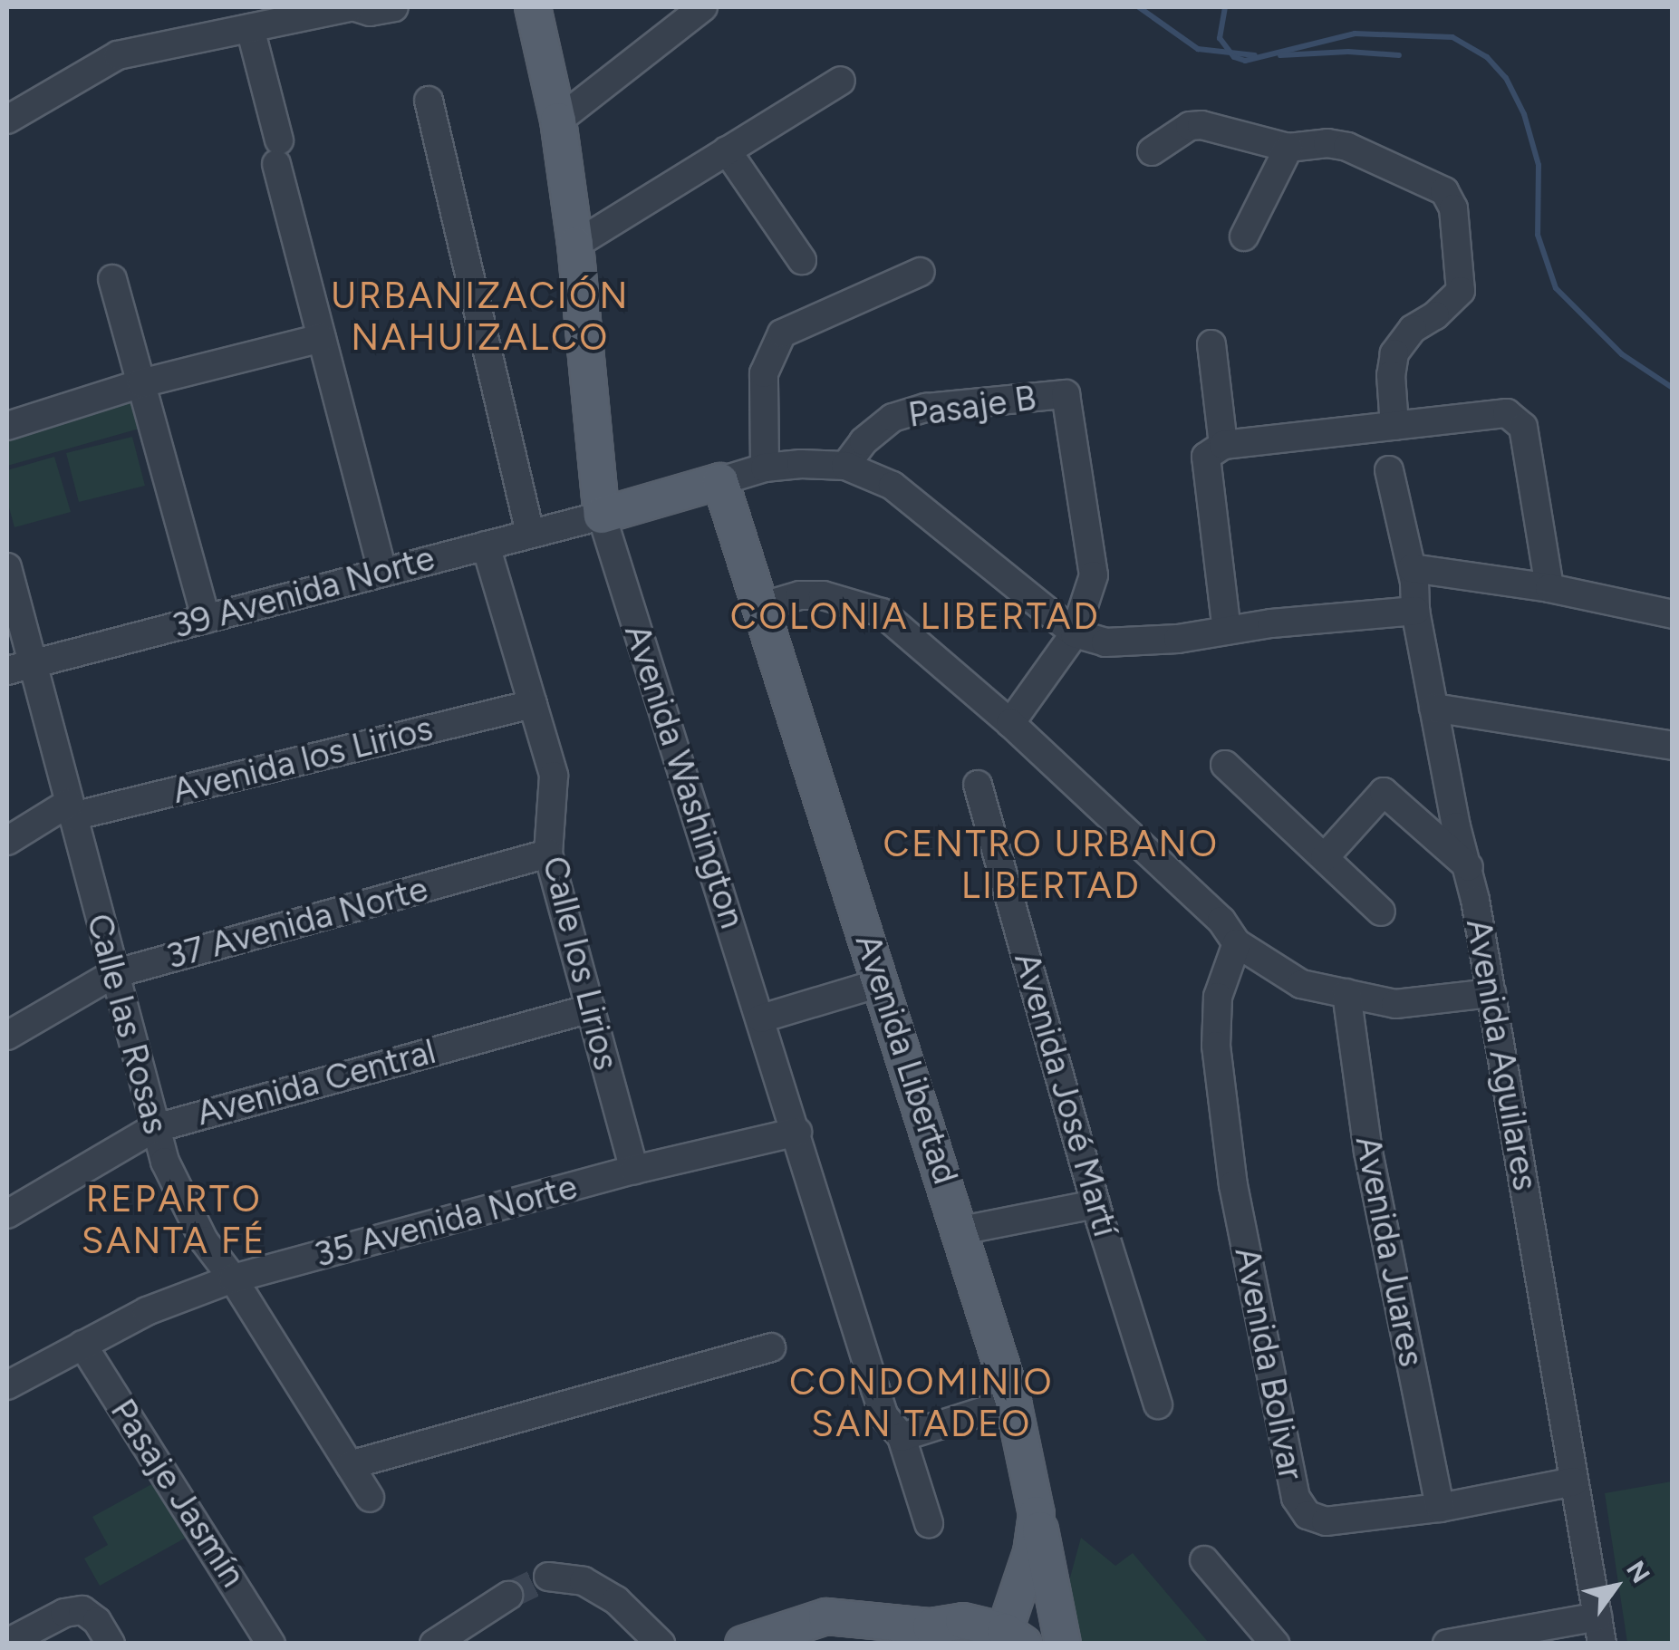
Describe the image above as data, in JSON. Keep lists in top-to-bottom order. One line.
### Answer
{"streets":{"main road":["Avenida Washington","Avenida Libertad"],"street":["Pasaje B","39 Avenida Norte","Avenida los Lirios","37 Avenida Norte","Calle los Lirios","Calle las Rosas","Avenida Aguilares","Avenida Central","Avenida José Martí","35 Avenida Norte","Avenida Juares","Avenida Bolivar","Pasaje Jasmín"]},"crossings":[["39 Avenida Norte","Avenida Washington"],["39 Avenida Norte","Calle los Lirios"],["39 Avenida Norte","Calle las Rosas"],["Avenida los Lirios","Calle los Lirios"],["Avenida los Lirios","Calle las Rosas"],["Avenida Washington","35 Avenida Norte"],["37 Avenida Norte","Calle los Lirios"],["37 Avenida Norte","Calle las Rosas"],["Calle los Lirios","Avenida Central"],["Calle los Lirios","35 Avenida Norte"],["Calle las Rosas","Avenida Central"],["Calle las Rosas","35 Avenida Norte"],["Avenida Aguilares","Avenida Bolivar"],["35 Avenida Norte","Pasaje Jasmín"],["Avenida Juares","Avenida Bolivar"]],"districts":["URBANIZACIÓN NAHUIZALCO","COLONIA LIBERTAD","CENTRO URBANO LIBERTAD","REPARTO SANTA FÉ","CONDOMINIO SAN TADEO"],"north":"top right"}
